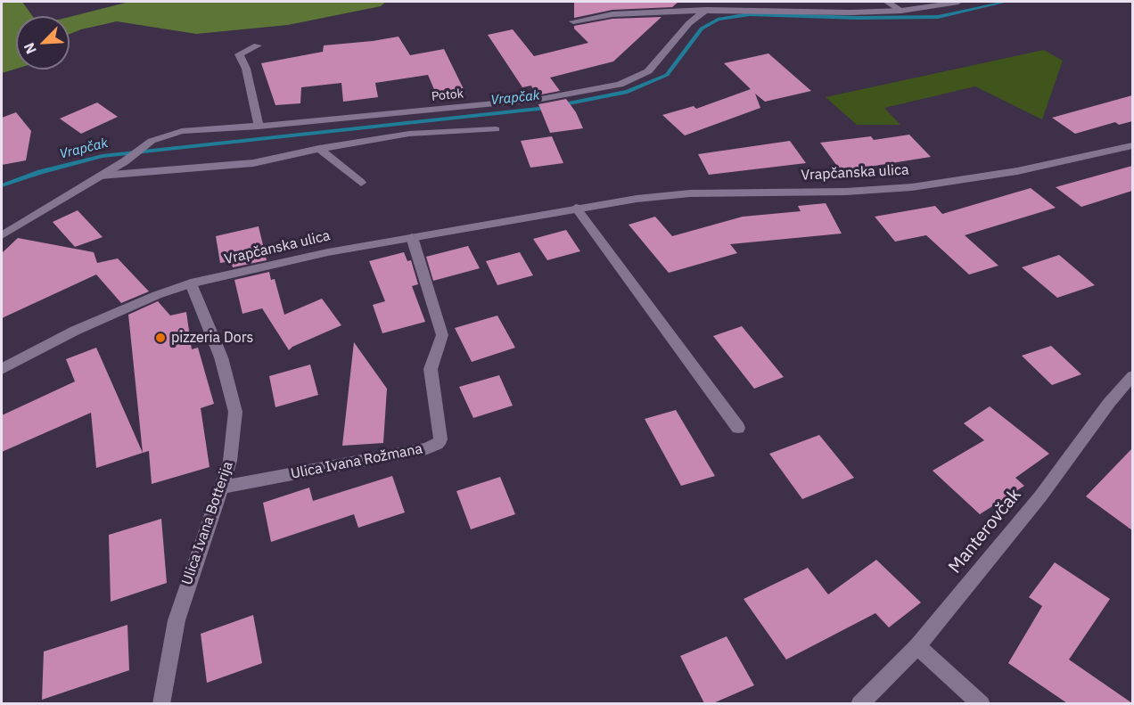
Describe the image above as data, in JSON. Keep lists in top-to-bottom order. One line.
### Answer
{"streets":{"street":["Potok","Vrapčanska ulica","Ulica Ivana Rožmana","Ulica Ivana Botterija","Manterovčak"]},"crossings":[["Vrapčanska ulica","Ulica Ivana Rožmana"],["Vrapčanska ulica","Ulica Ivana Botterija"],["Ulica Ivana Rožmana","Ulica Ivana Botterija"]],"water":["Vrapčak"],"places":["pizzeria Dors"],"north":"bottom left"}
